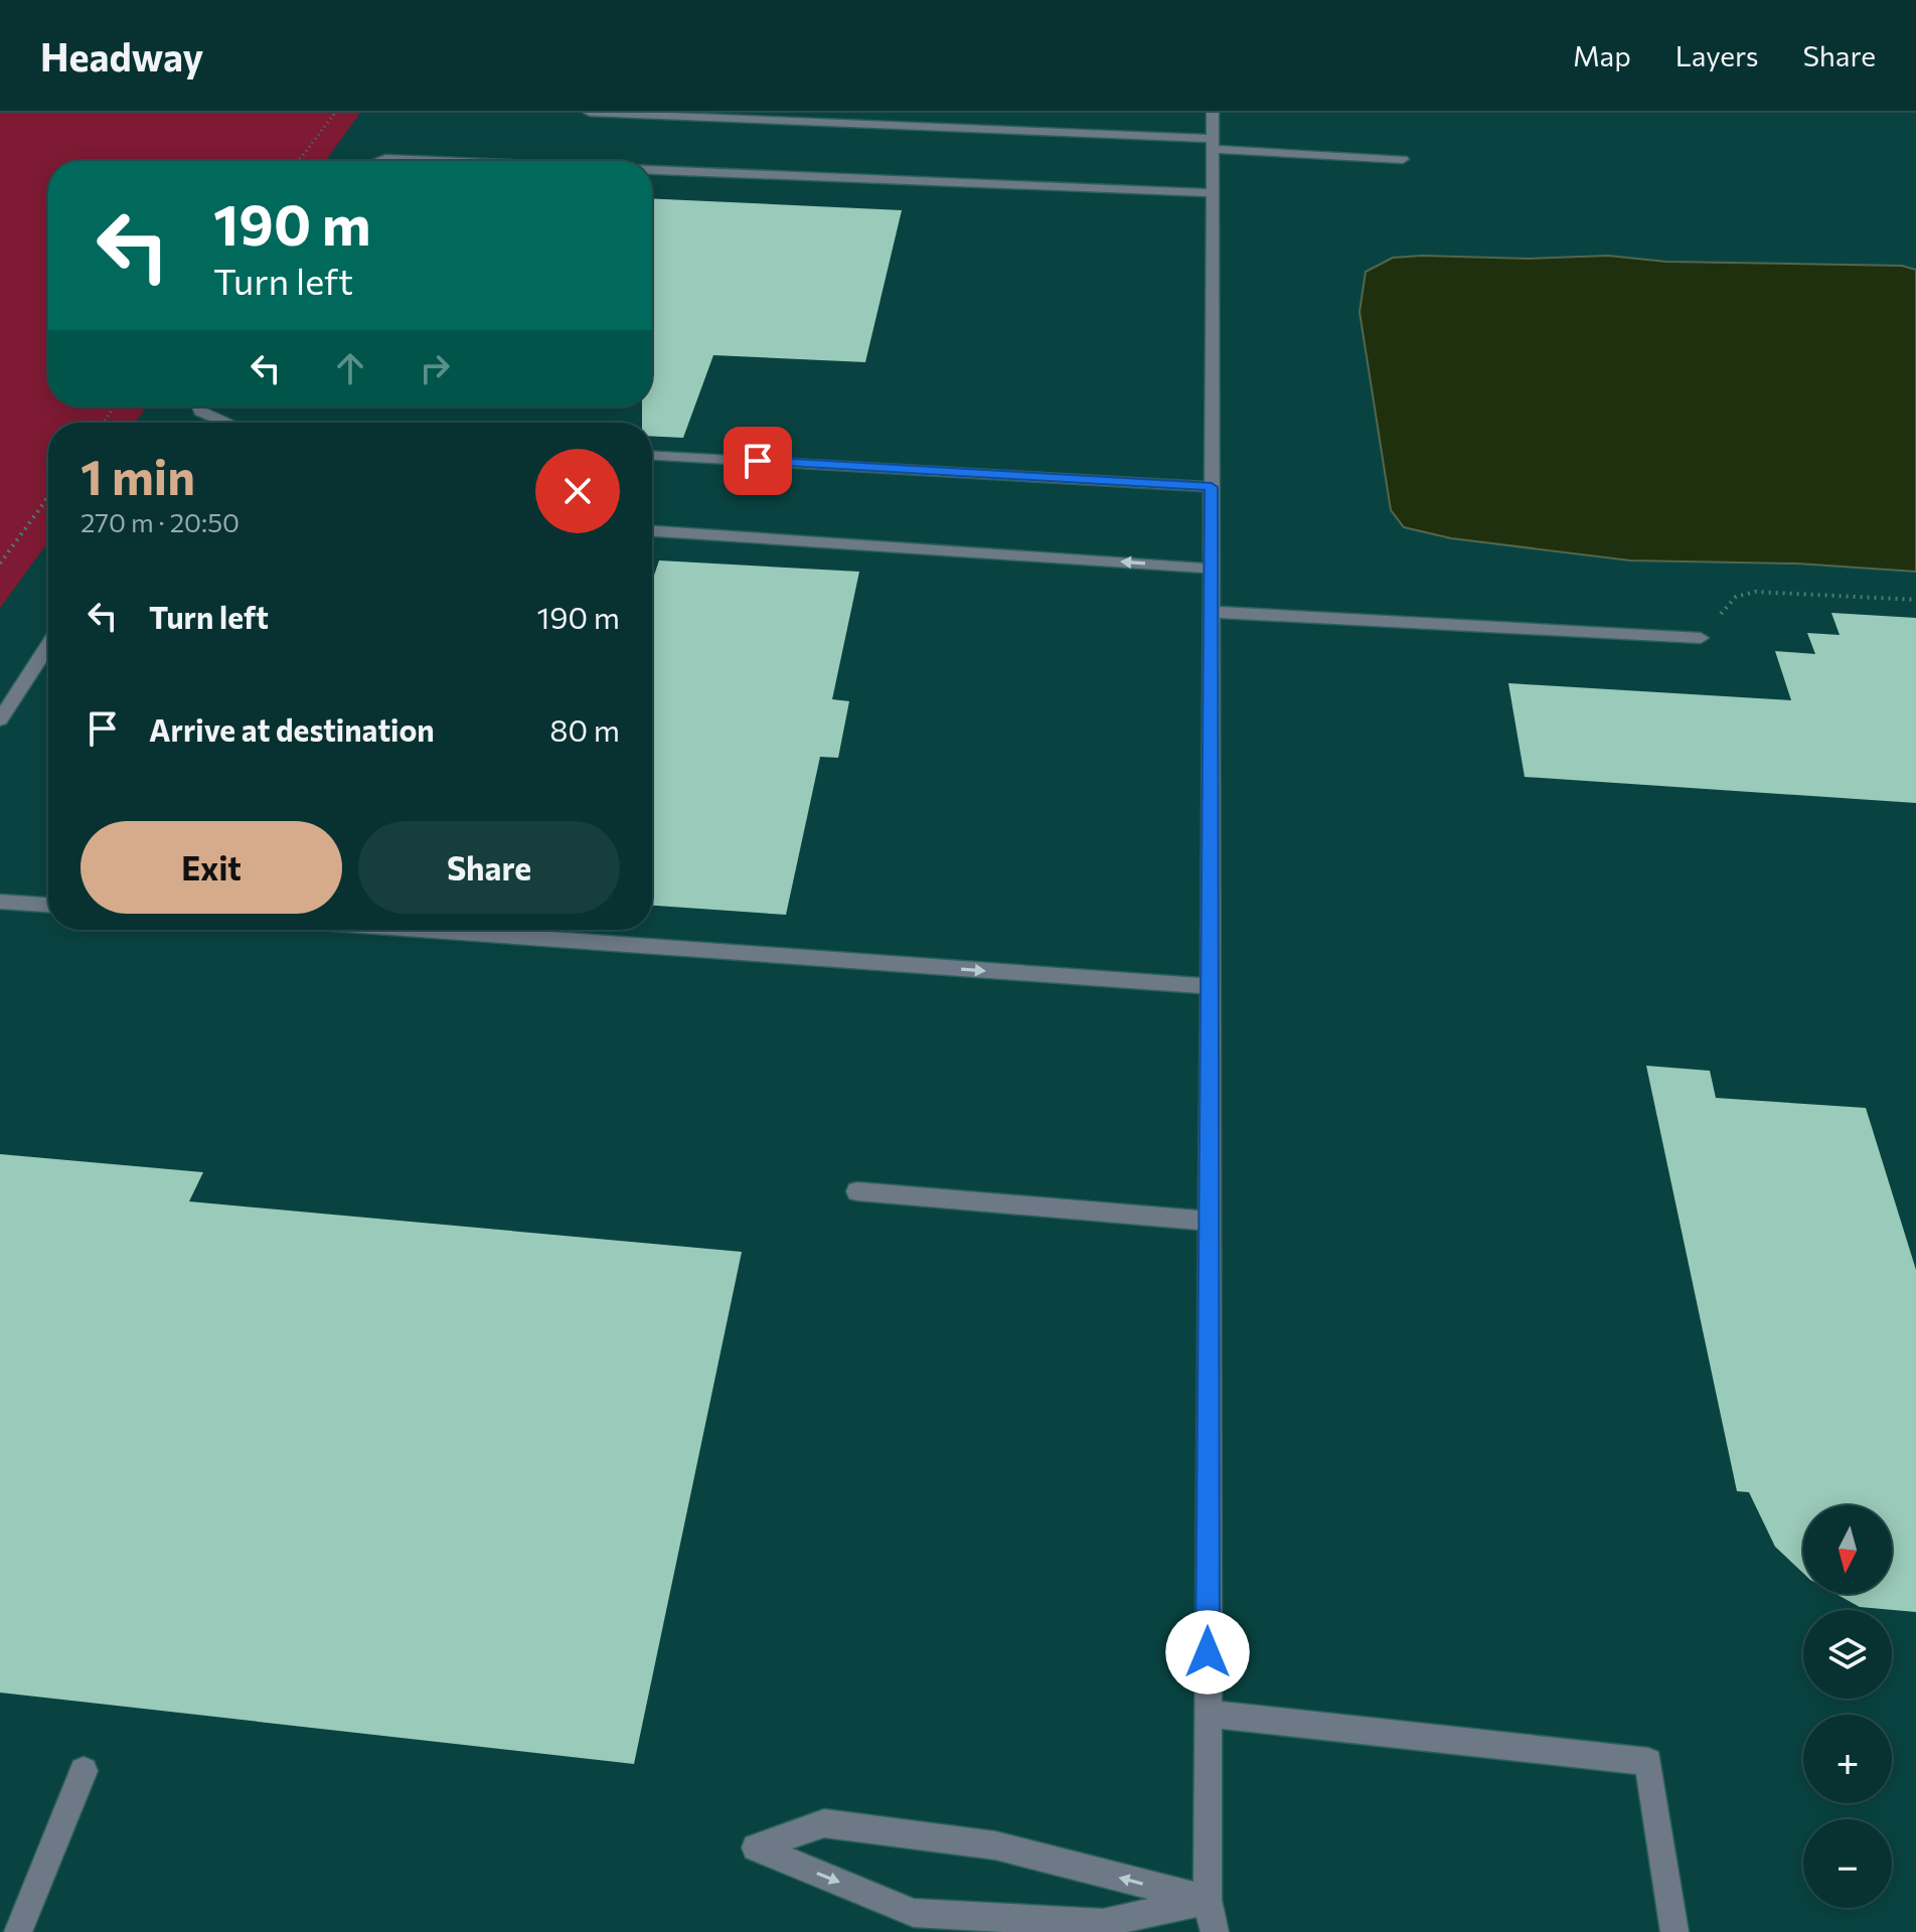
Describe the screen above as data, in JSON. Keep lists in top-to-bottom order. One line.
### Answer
{"north":"bottom","page":{"header":"Headway","nav":["Map","Layers","Share"],"turn":["190 m","Turn left"],"heading":["1 min","270 m · 20:50"],"list":[{"name":"Turn left","value":"190 m"},{"name":"Arrive at destination","value":"80 m"}],"buttons":["Exit","Share"],"map_buttons":["+","−"]}}
